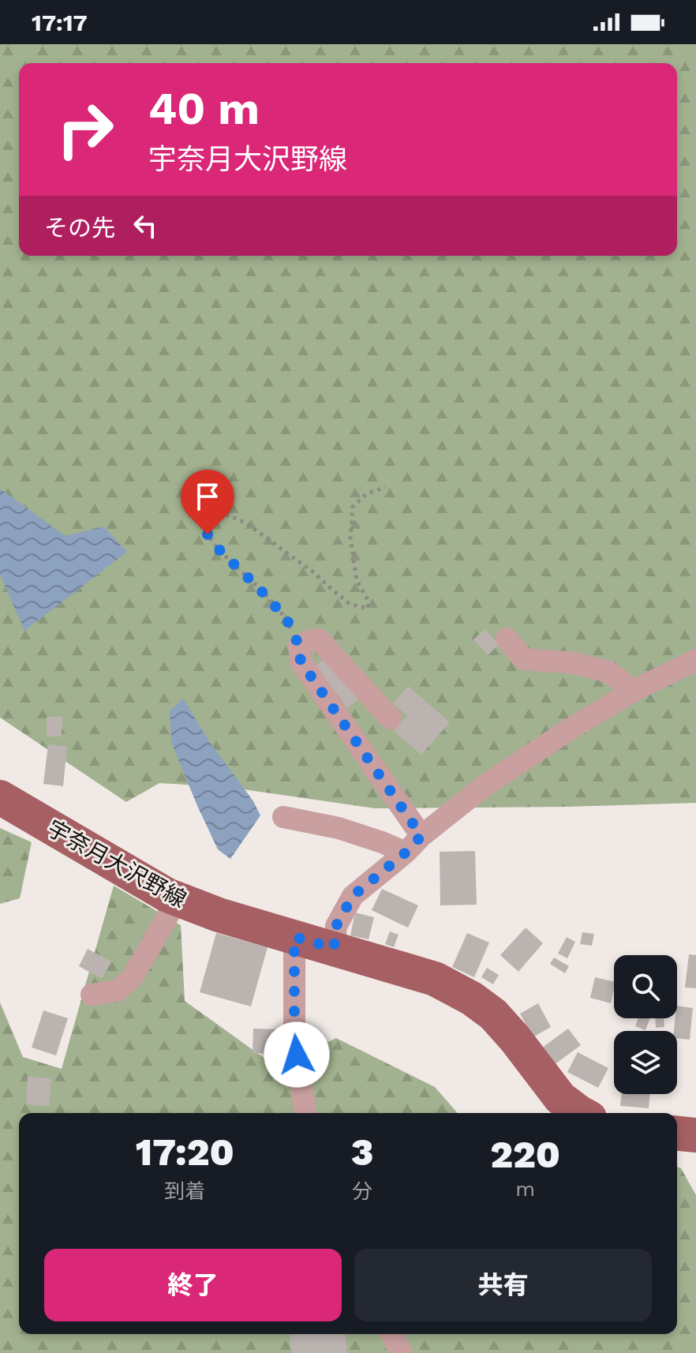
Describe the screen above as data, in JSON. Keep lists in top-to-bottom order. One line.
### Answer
{"streets":{"main road":["宇奈月大沢野線"]},"page":{"status":"17:17","turn":["40 m","宇奈月大沢野線"],"then":"その先","eta":["17:20","到着","3","分","220","m"],"buttons":["終了","共有"]}}
